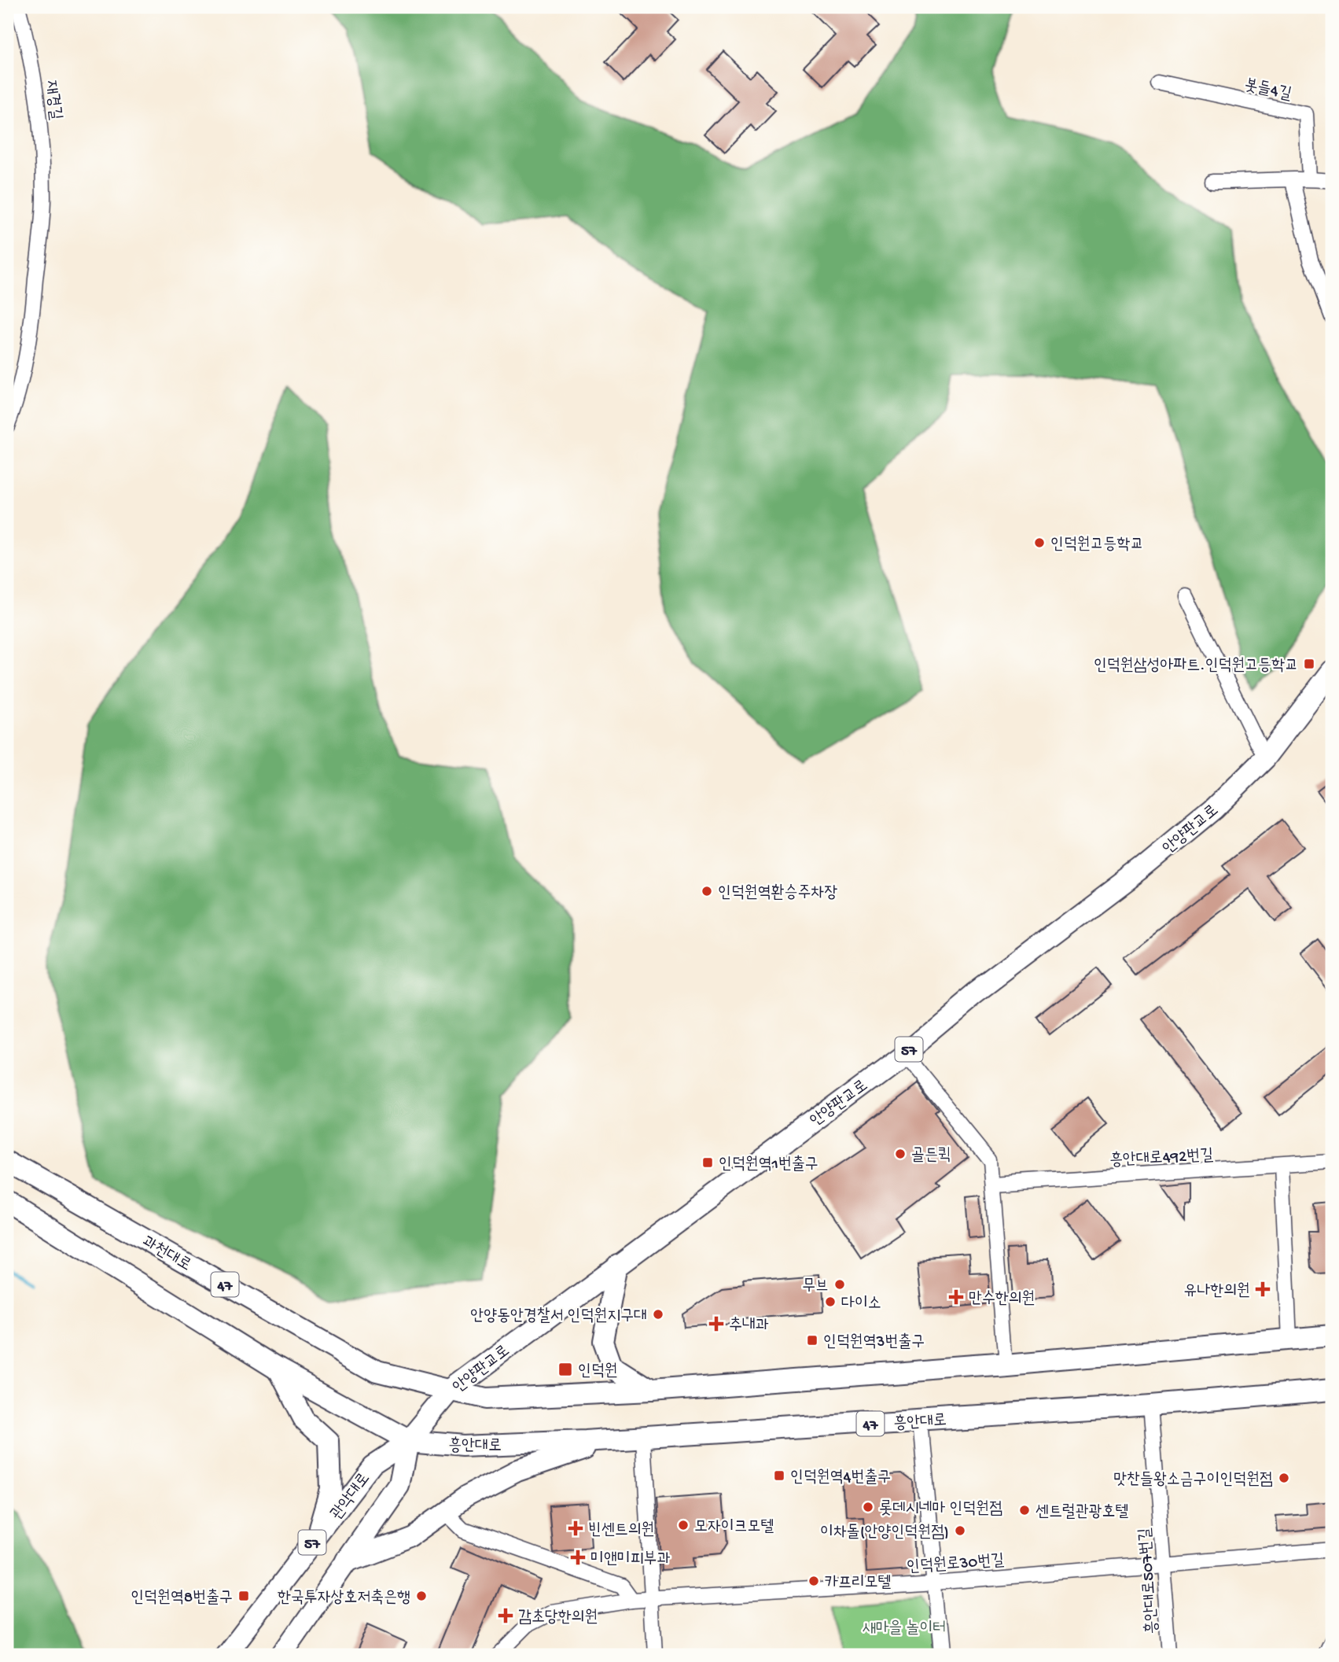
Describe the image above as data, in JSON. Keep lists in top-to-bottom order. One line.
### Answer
{"streets":{"main road":["안양판교로","57","과천대로","47","흥안대로","관악대로"],"street":["봇들4길","재경길","흥안대로492번길","인덕원로30번길","흥안대로507번길"]},"crossings":[["안양판교로","57"],["안양판교로","과천대로"],["안양판교로","47"],["안양판교로","흥안대로"],["안양판교로","관악대로"],["57","47"],["57","흥안대로"],["57","관악대로"],["과천대로","47"],["47","흥안대로"],["47","관악대로"],["흥안대로","관악대로"],["흥안대로","흥안대로507번길"],["인덕원로30번길","흥안대로507번길"]],"parks":["새마을 놀이터"],"places":{"other":["인덕원고등학교","인덕원역환승주차장","골든퀵","무브","다이소","안양동안경찰서 인덕원지구대","맛찬들왕소금구이인덕원점","롯데시네마 인덕원점","센트럴관광호텔","모자이크모텔","이차돌(안양인덕원점)","카프리모텔","한국투자상호저축은행"],"transit":["인덕원삼성아파트.인덕원고등학교","인덕원역1번출구","인덕원역3번출구","인덕원","인덕원역4번출구","인덕원역8번출구"],"health":["유나한의원","만수한의원","추내과","빈센트의원","미앤미피부과","감초당한의원"]}}
